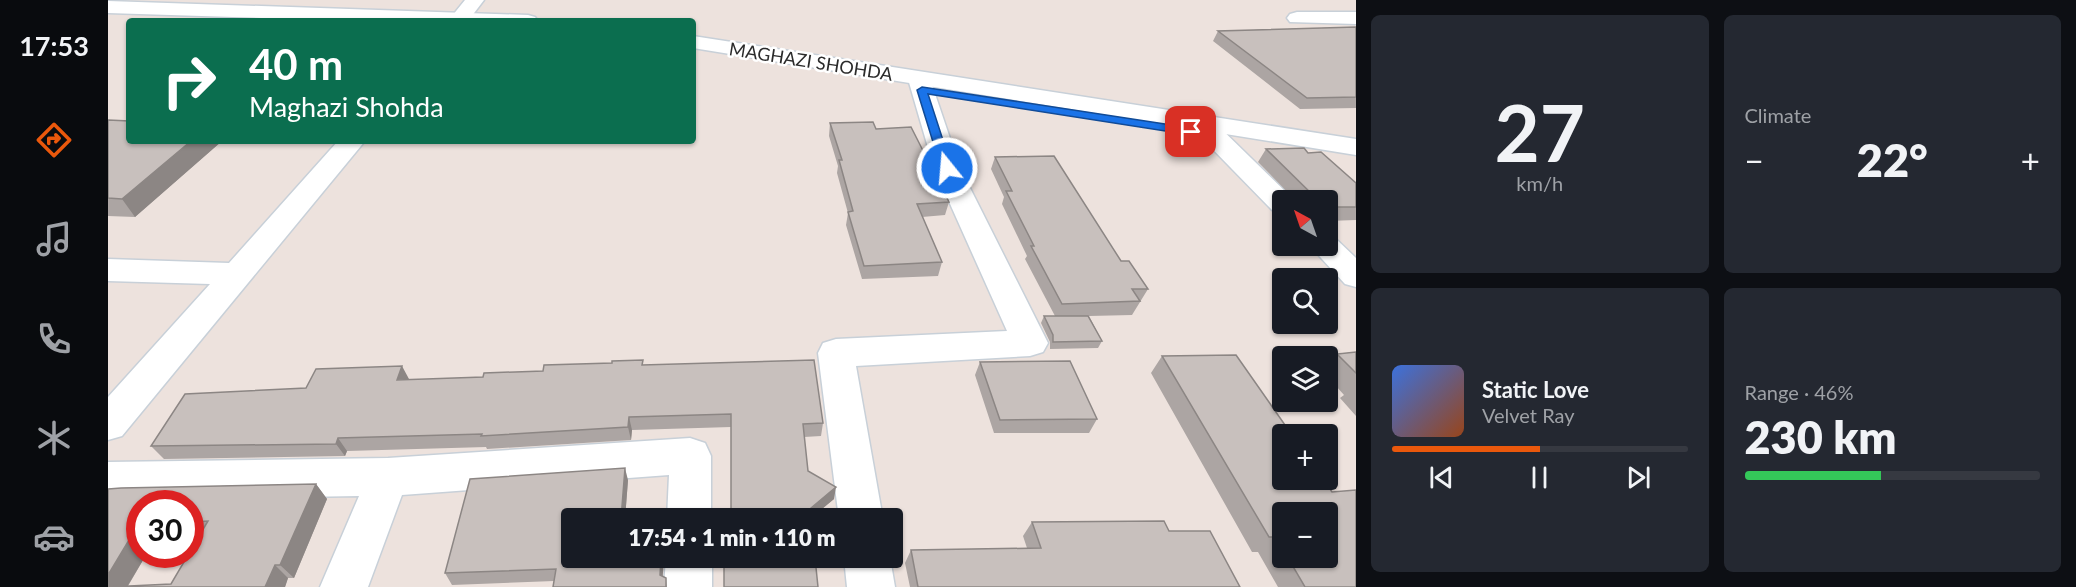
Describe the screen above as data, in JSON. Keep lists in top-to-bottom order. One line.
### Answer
{"streets":{"street":["MAGHAZI SHOHDA"]},"north":"top left","page":{"tabs":"17:53","tile":[["27","km/h"],"Climate",["Range · 46%","230 km"]],"turn":["40 m","Maghazi Shohda"],"heat":["−","22°","+"],"map_buttons":["+","−"],"song":["Static Love","Velvet Ray"],"limit":"30","trip":"17:54 · 1 min · 110 m"}}
